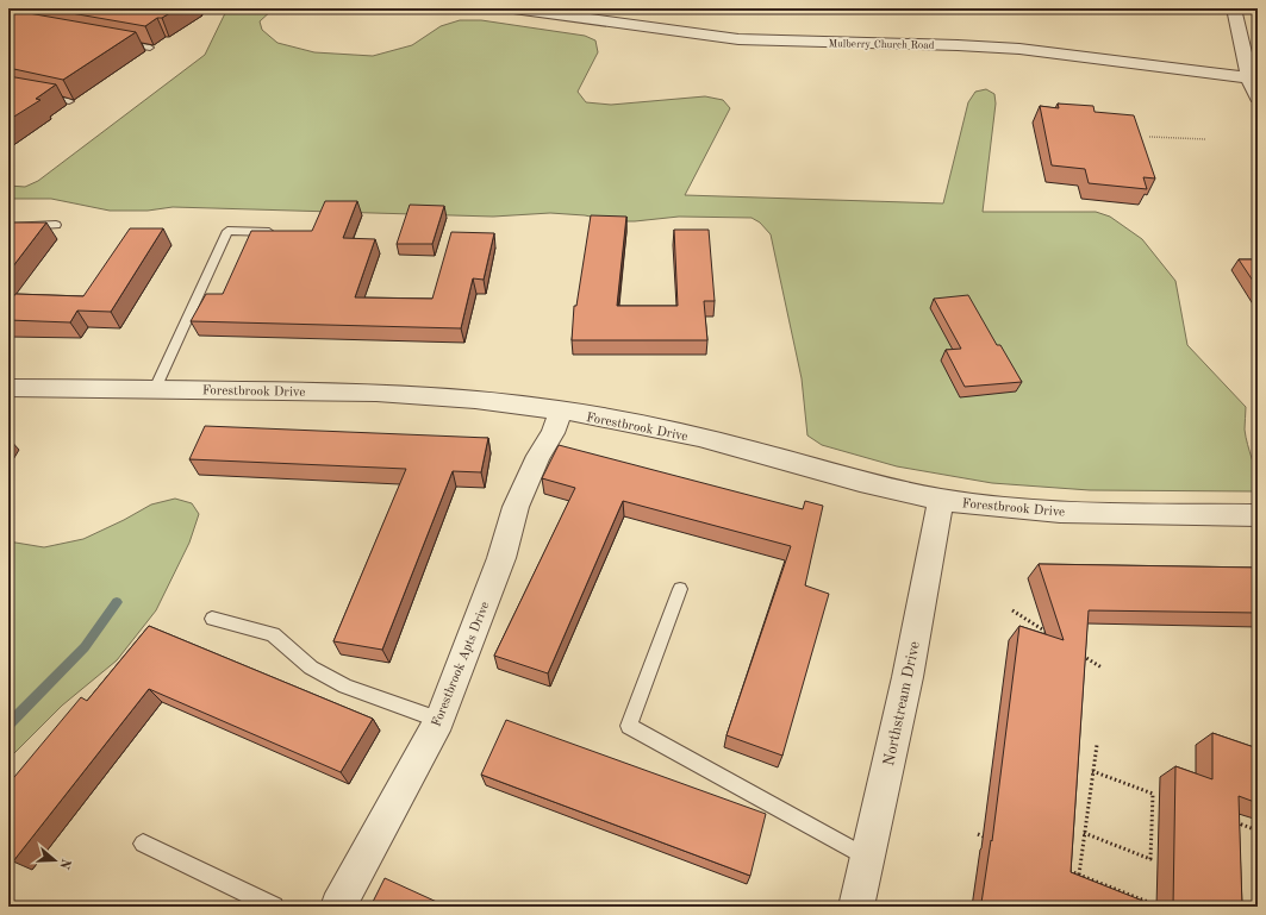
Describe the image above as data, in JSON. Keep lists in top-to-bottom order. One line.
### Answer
{"streets":{"street":["Mulberry Church Road","Forestbrook Drive","Forestbrook Apts Drive","Northstream Drive"]},"crossings":[["Forestbrook Drive","Forestbrook Apts Drive"],["Forestbrook Drive","Northstream Drive"]],"north":"right"}
